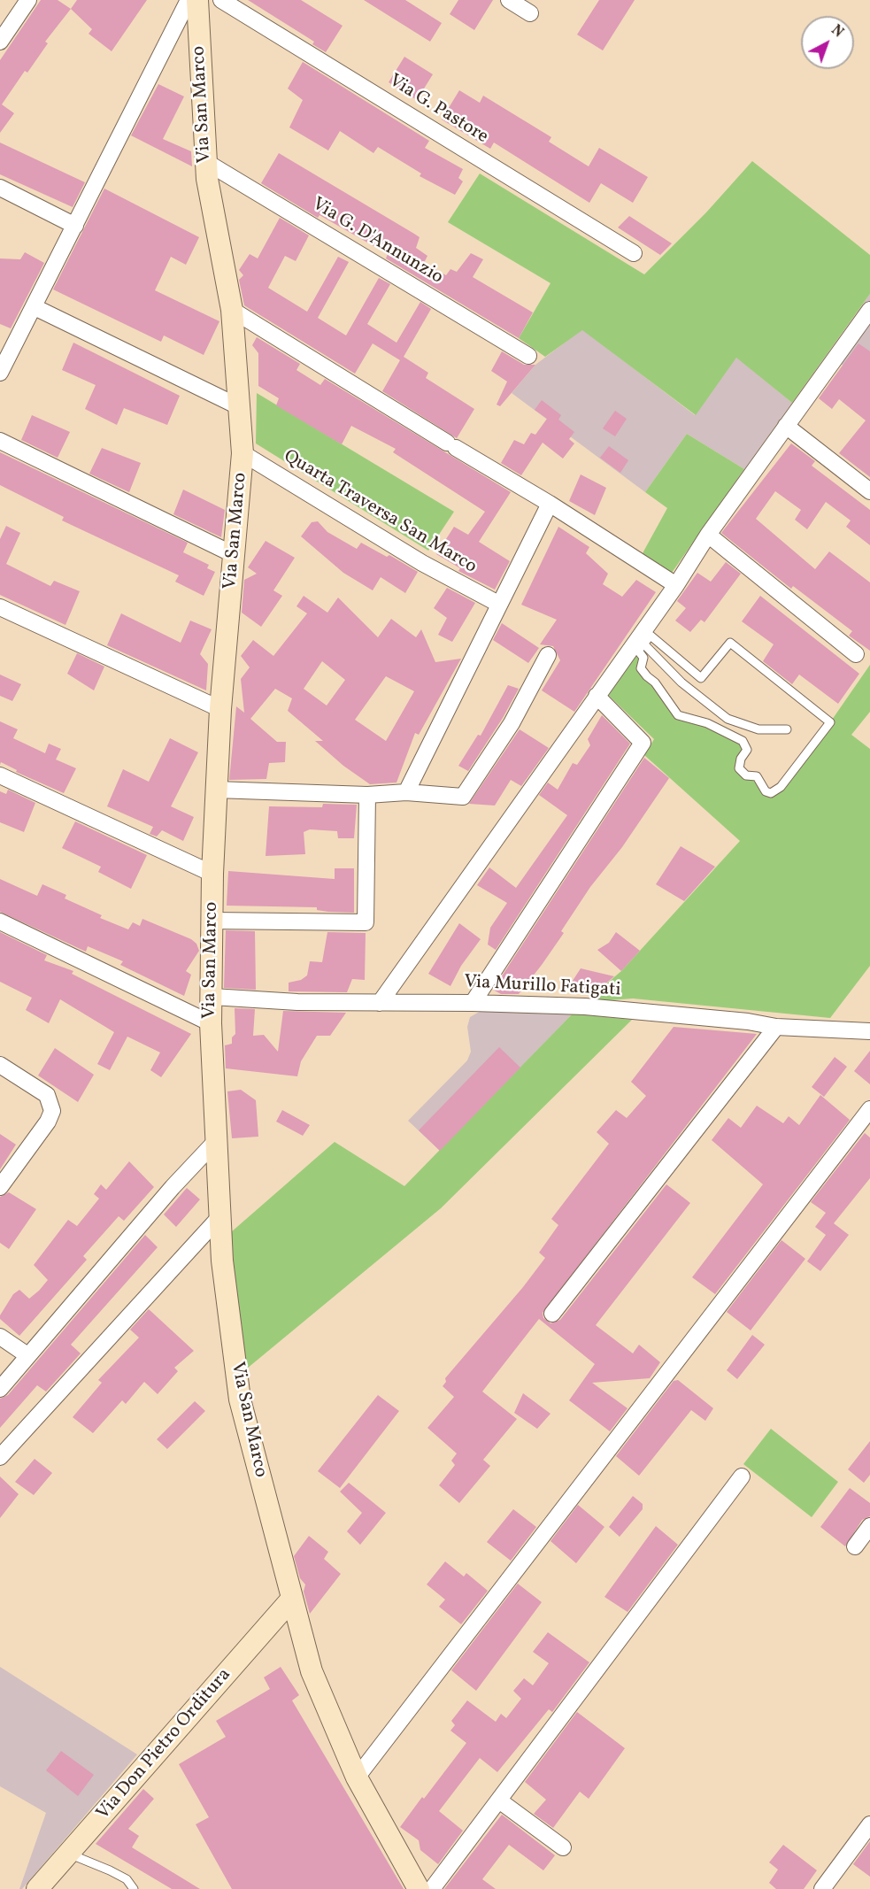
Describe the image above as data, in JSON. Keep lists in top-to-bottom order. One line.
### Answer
{"streets":{"main road":["Via San Marco","Via Don Pietro Orditura"],"street":["Via G. Pastore","Via G. D'Annunzio","Quarta Traversa San Marco","Via Murillo Fatigati"]},"crossings":[["Via San Marco","Via G. D'Annunzio"],["Via San Marco","Quarta Traversa San Marco"],["Via San Marco","Via Murillo Fatigati"],["Via San Marco","Via Don Pietro Orditura"]],"north":"top right"}
